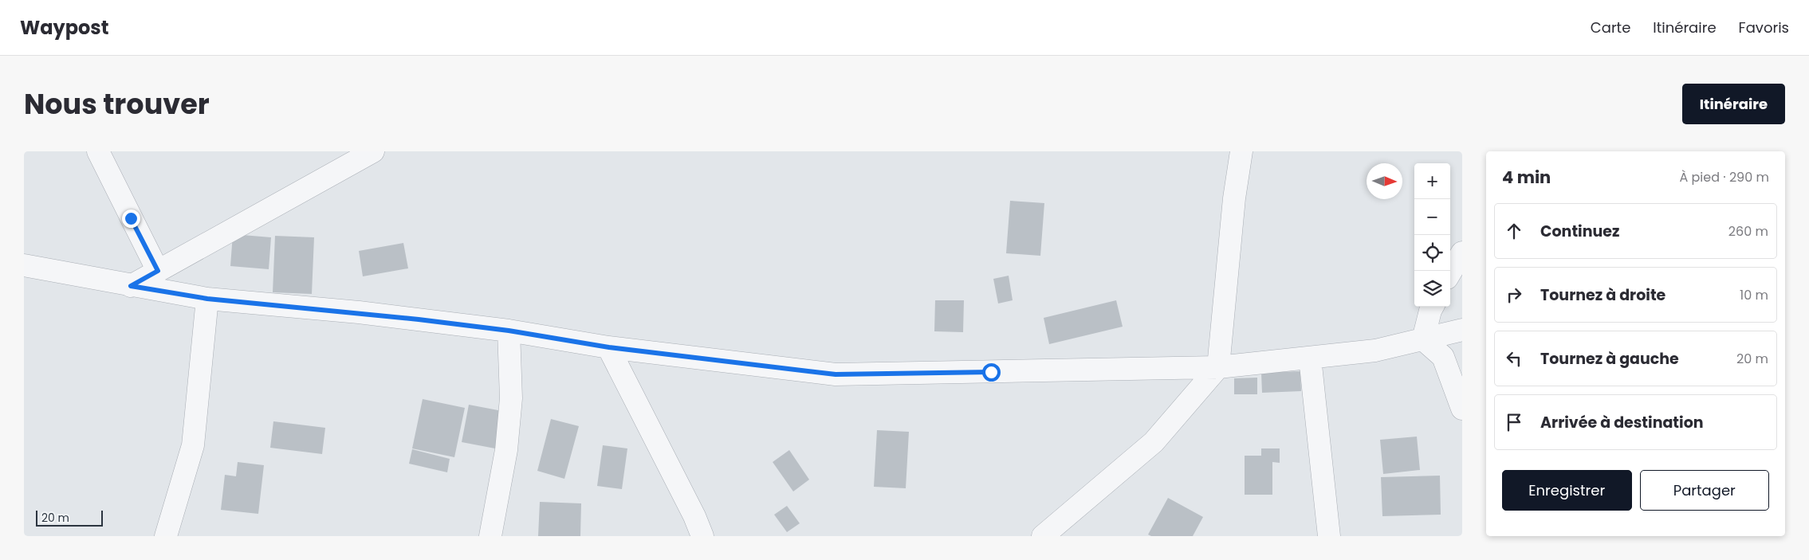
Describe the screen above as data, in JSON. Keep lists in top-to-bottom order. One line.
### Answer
{"scale_bar":"20 m","north":"right","page":{"header":"Waypost","nav":["Carte","Itinéraire","Favoris"],"title":"Nous trouver","buttons":["Itinéraire",["Enregistrer","Partager"]],"heading":["4 min","À pied · 290 m"],"map_buttons":["+","−"],"list":[["Continuez","260 m"],["Tournez à droite","10 m"],["Tournez à gauche","20 m"],"Arrivée à destination"],"scale":"20 m"}}
